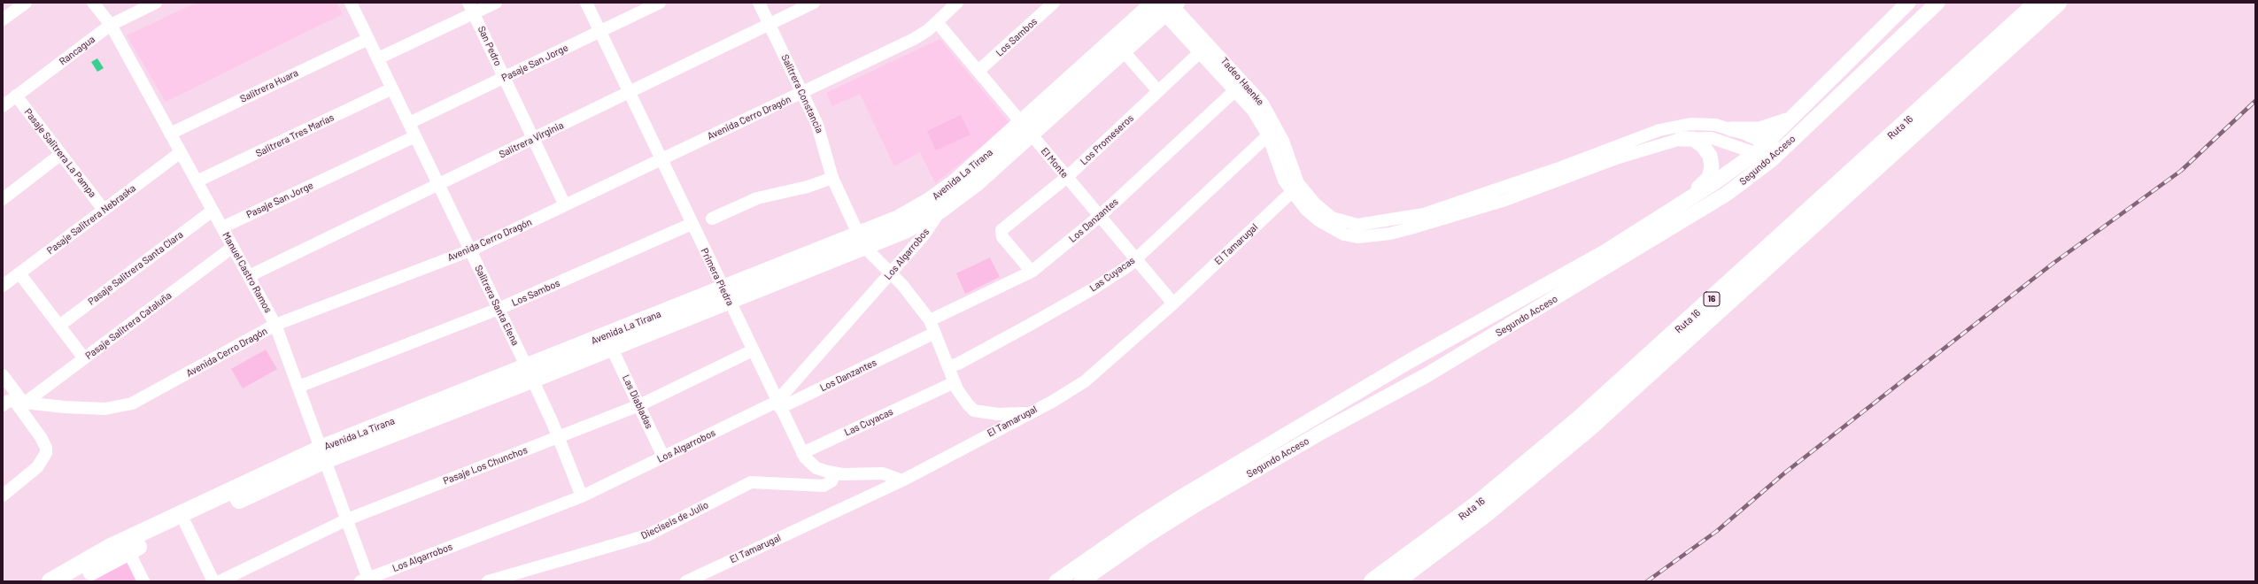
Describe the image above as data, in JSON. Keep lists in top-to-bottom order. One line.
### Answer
{"streets":{"highway":["Ruta 16","Avenida La Tirana","16"],"main road":["Segundo Acceso"],"street":["Los Sambos","San Pedro","Rancagua","Pasaje San Jorge","Tadeo Haenke","Salitrera Huara","Salitrera Constancia","Avenida Cerro Dragón","Salitrera Tres Marías","Salitrera Virginia","Los Promeseros","Pasaje Salitrera La Pampa","El Monte","Pasaje Salitrera Nebraska","Los Danzantes","El Tamarugal","Los Algarrobos","Pasaje Salitrera Santa Clara","Manuel Castro Ramos","Las Cuyacas","Primera Piedra","Salitrera Santa Elena","Pasaje Salitrera Cataluña","Las Diabladas","Pasaje Los Chunchos","Dieciseis de Julio"]},"crossings":[["Los Sambos","El Monte"],["Los Sambos","Manuel Castro Ramos"],["Los Sambos","Primera Piedra"],["Los Sambos","Salitrera Santa Elena"],["San Pedro","Pasaje San Jorge"],["San Pedro","Avenida Cerro Dragón"],["San Pedro","Salitrera Virginia"],["Rancagua","Pasaje Salitrera La Pampa"],["Rancagua","Manuel Castro Ramos"],["Pasaje San Jorge","Manuel Castro Ramos"],["Pasaje San Jorge","Primera Piedra"],["Pasaje San Jorge","Salitrera Santa Elena"],["Tadeo Haenke","Los Promeseros"],["Tadeo Haenke","Avenida La Tirana"],["Tadeo Haenke","Los Danzantes"],["Tadeo Haenke","El Tamarugal"],["Tadeo Haenke","Las Cuyacas"],["Salitrera Huara","Manuel Castro Ramos"],["Salitrera Huara","Salitrera Santa Elena"],["Salitrera Constancia","Avenida Cerro Dragón"],["Salitrera Constancia","Salitrera Virginia"],["Salitrera Constancia","Avenida La Tirana"],["Salitrera Constancia","Los Danzantes"],["Salitrera Constancia","El Tamarugal"],["Salitrera Constancia","Los Algarrobos"],["Salitrera Constancia","Las Cuyacas"],["Avenida Cerro Dragón","El Monte"],["Avenida Cerro Dragón","Manuel Castro Ramos"],["Avenida Cerro Dragón","Primera Piedra"],["Avenida Cerro Dragón","Salitrera Santa Elena"],["Avenida Cerro Dragón","Pasaje Salitrera Cataluña"],["Salitrera Tres Marías","Manuel Castro Ramos"],["Salitrera Tres Marías","Salitrera Santa Elena"],["Salitrera Virginia","Manuel Castro Ramos"],["Salitrera Virginia","Primera Piedra"],["Salitrera Virginia","Salitrera Santa Elena"],["Los Promeseros","El Monte"],["Los Promeseros","Los Danzantes"],["Pasaje Salitrera La Pampa","Pasaje Salitrera Nebraska"],["El Monte","Avenida La Tirana"],["El Monte","Los Danzantes"],["El Monte","El Tamarugal"],["El Monte","Las Cuyacas"],["Avenida La Tirana","Los Algarrobos"],["Avenida La Tirana","Manuel Castro Ramos"],["Avenida La Tirana","Primera Piedra"],["Avenida La Tirana","Salitrera Santa Elena"],["Avenida La Tirana","Las Diabladas"],["Pasaje Salitrera Nebraska","Manuel Castro Ramos"],["Los Danzantes","Los Algarrobos"],["Los Danzantes","Primera Piedra"],["El Tamarugal","Primera Piedra"],["Los Algarrobos","Manuel Castro Ramos"],["Los Algarrobos","Primera Piedra"],["Los Algarrobos","Salitrera Santa Elena"],["Los Algarrobos","Las Diabladas"],["Pasaje Salitrera Santa Clara","Manuel Castro Ramos"],["Manuel Castro Ramos","Pasaje Salitrera Cataluña"],["Manuel Castro Ramos","Pasaje Los Chunchos"],["Las Cuyacas","Primera Piedra"],["Primera Piedra","Pasaje Los Chunchos"],["Primera Piedra","Dieciseis de Julio"],["Salitrera Santa Elena","Pasaje Los Chunchos"],["Las Diabladas","Pasaje Los Chunchos"]]}
